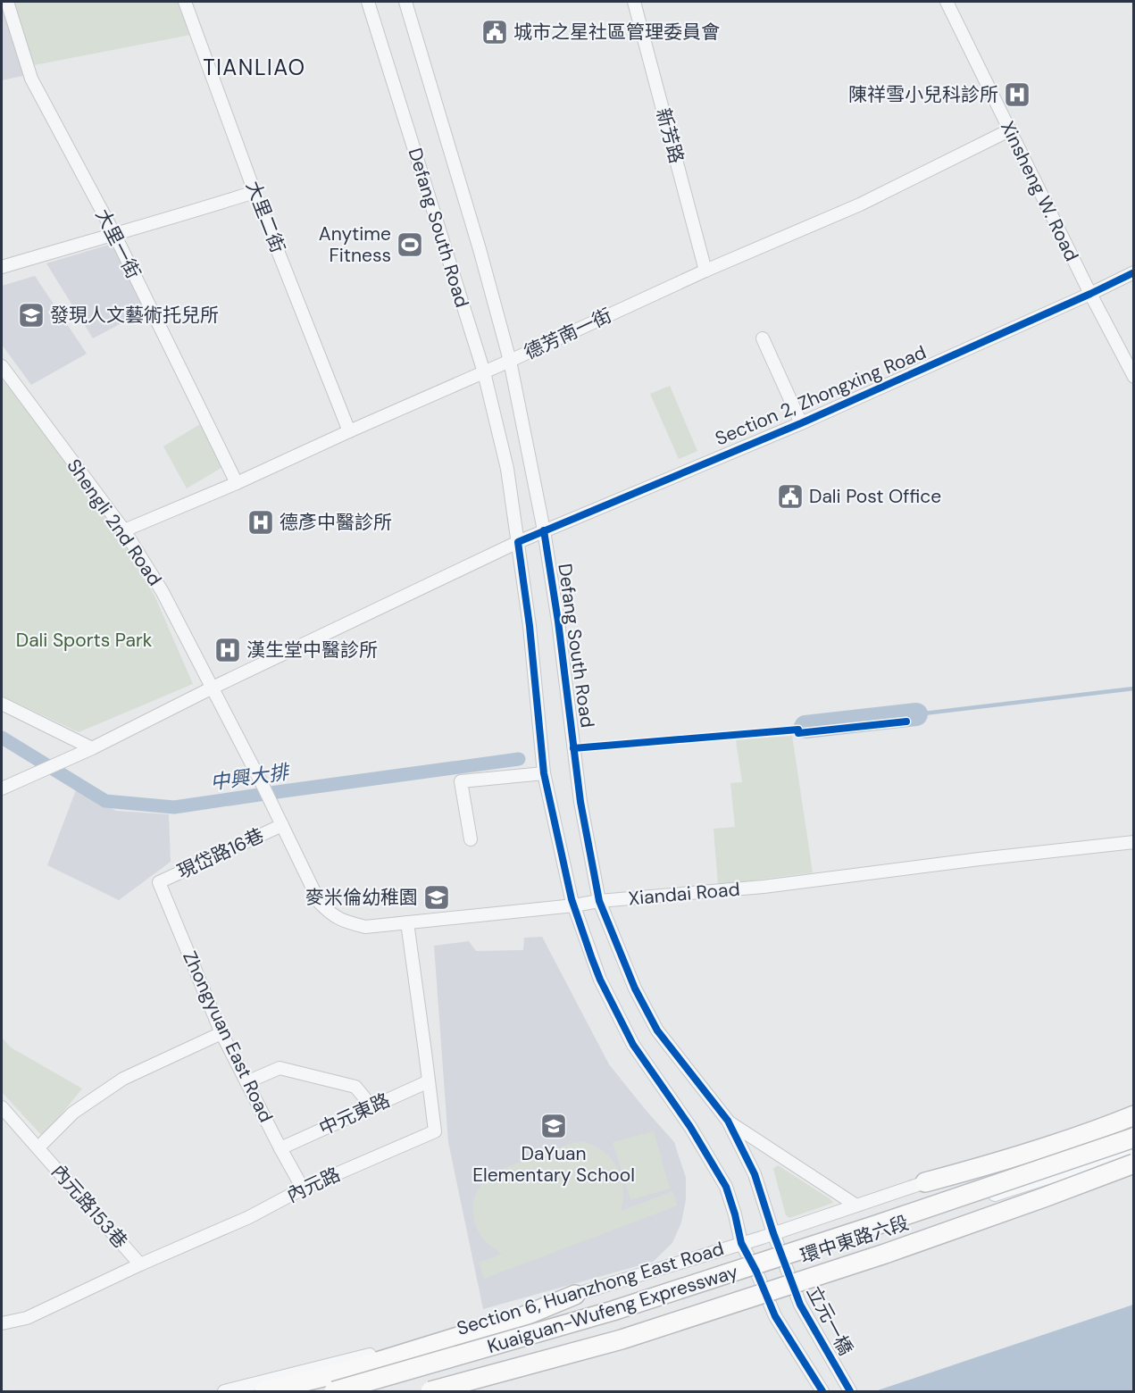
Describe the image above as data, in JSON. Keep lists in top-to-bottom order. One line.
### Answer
{"streets":{"highway":["Kuaiguan-Wufeng Expressway"],"street":["新芳路","Xinsheng W. Road","大里二街","Defang South Road","大里一街","德芳南一街","Section 2, Zhongxing Road","Shengli 2nd Road","現岱路16巷","Xiandai Road","Zhongyuan East Road","中元東路","內元路","內元路153巷","環中東路六段","Section 6, Huanzhong East Road","立元一橋"]},"crossings":[["新芳路","德芳南一街"],["Xinsheng W. Road","德芳南一街"],["Xinsheng W. Road","Section 2, Zhongxing Road"],["大里二街","德芳南一街"],["Defang South Road","德芳南一街"],["Defang South Road","Section 2, Zhongxing Road"],["Defang South Road","Xiandai Road"],["Defang South Road","環中東路六段"],["Defang South Road","Section 6, Huanzhong East Road"],["Defang South Road","立元一橋"],["大里一街","德芳南一街"],["德芳南一街","Shengli 2nd Road"],["Section 2, Zhongxing Road","Shengli 2nd Road"],["Section 2, Zhongxing Road","Xiandai Road"],["Shengli 2nd Road","Xiandai Road"],["現岱路16巷","Xiandai Road"],["現岱路16巷","Zhongyuan East Road"],["Xiandai Road","內元路"],["Zhongyuan East Road","中元東路"],["Zhongyuan East Road","內元路"],["中元東路","內元路"],["內元路","內元路153巷"],["環中東路六段","立元一橋"]],"districts":["TIANLIAO"],"water":["中興大排"],"parks":["Dali Sports Park"],"places":{"public building":["城市之星社區管理委員會","Dali Post Office"],"hospital":["陳祥雪小兒科診所","德彥中醫診所","漢生堂中醫診所"],"sports":["Anytime Fitness"],"school or university":["發現人文藝術托兒所","麥米倫幼稚園","DaYuan Elementary School"]}}
